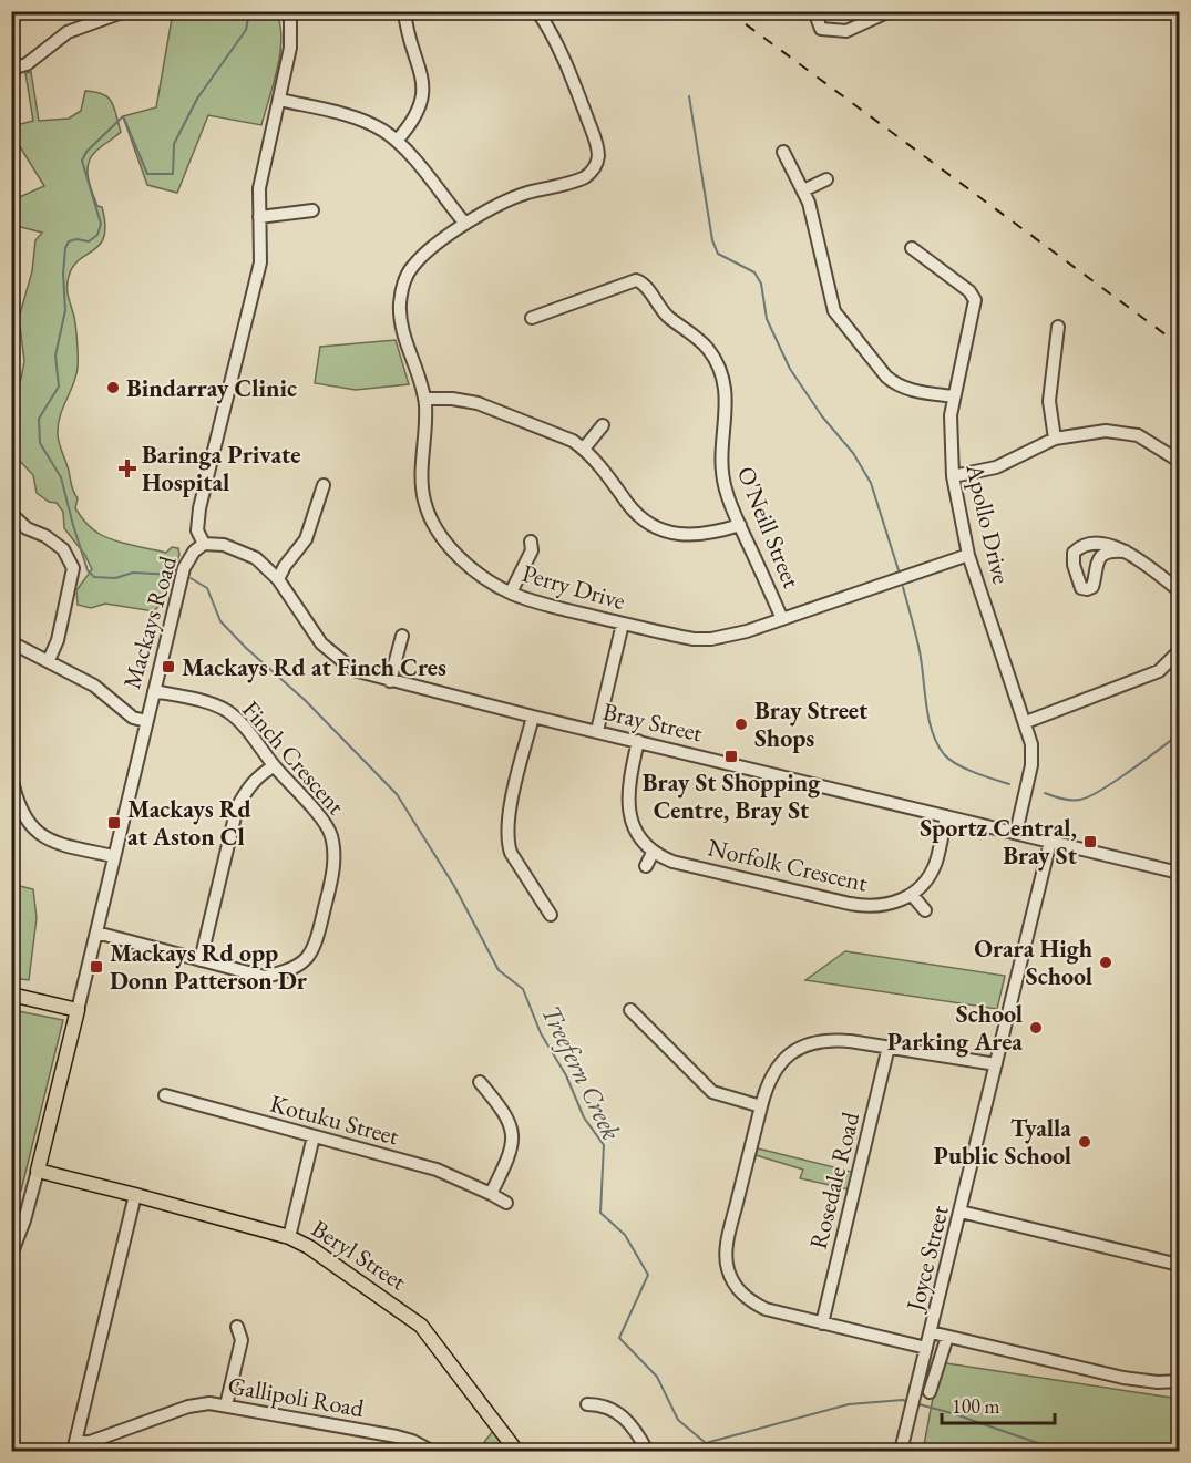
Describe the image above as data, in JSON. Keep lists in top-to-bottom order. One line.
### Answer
{"streets":{"main road":["Mackays Road","Beryl Street"],"street":["Apollo Drive","O'Neill Street","Perry Drive","Bray Street","Finch Crescent","Norfolk Crescent","Kotuku Street","Rosedale Road","Joyce Street","Gallipoli Road"]},"crossings":[["Apollo Drive","Perry Drive"],["Apollo Drive","Bray Street"],["O'Neill Street","Perry Drive"],["Mackays Road","Bray Street"],["Mackays Road","Finch Crescent"],["Mackays Road","Beryl Street"],["Bray Street","Joyce Street"]],"water":["Treefern Creek"],"places":{"other":["Bindarray Clinic","Bray Street Shops","Orara High School","School Parking Area","Tyalla Public School"],"health":["Baringa Private Hospital"],"transit":["Mackays Rd at Finch Cres","Bray St Shopping Centre, Bray St","Mackays Rd at Aston Cl","Sportz Central, Bray St","Mackays Rd opp Donn Patterson Dr"]},"scale_bar":"100 m"}
